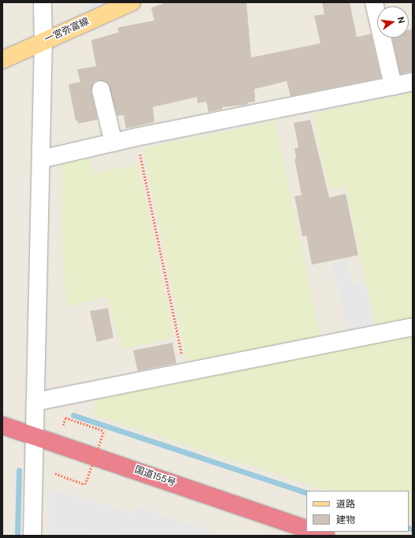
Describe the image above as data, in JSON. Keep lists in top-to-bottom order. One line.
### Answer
{"streets":{"highway":["国道155号"],"main road":["一宮弥富線"]},"legend":["道路","建物"],"north":"right"}
